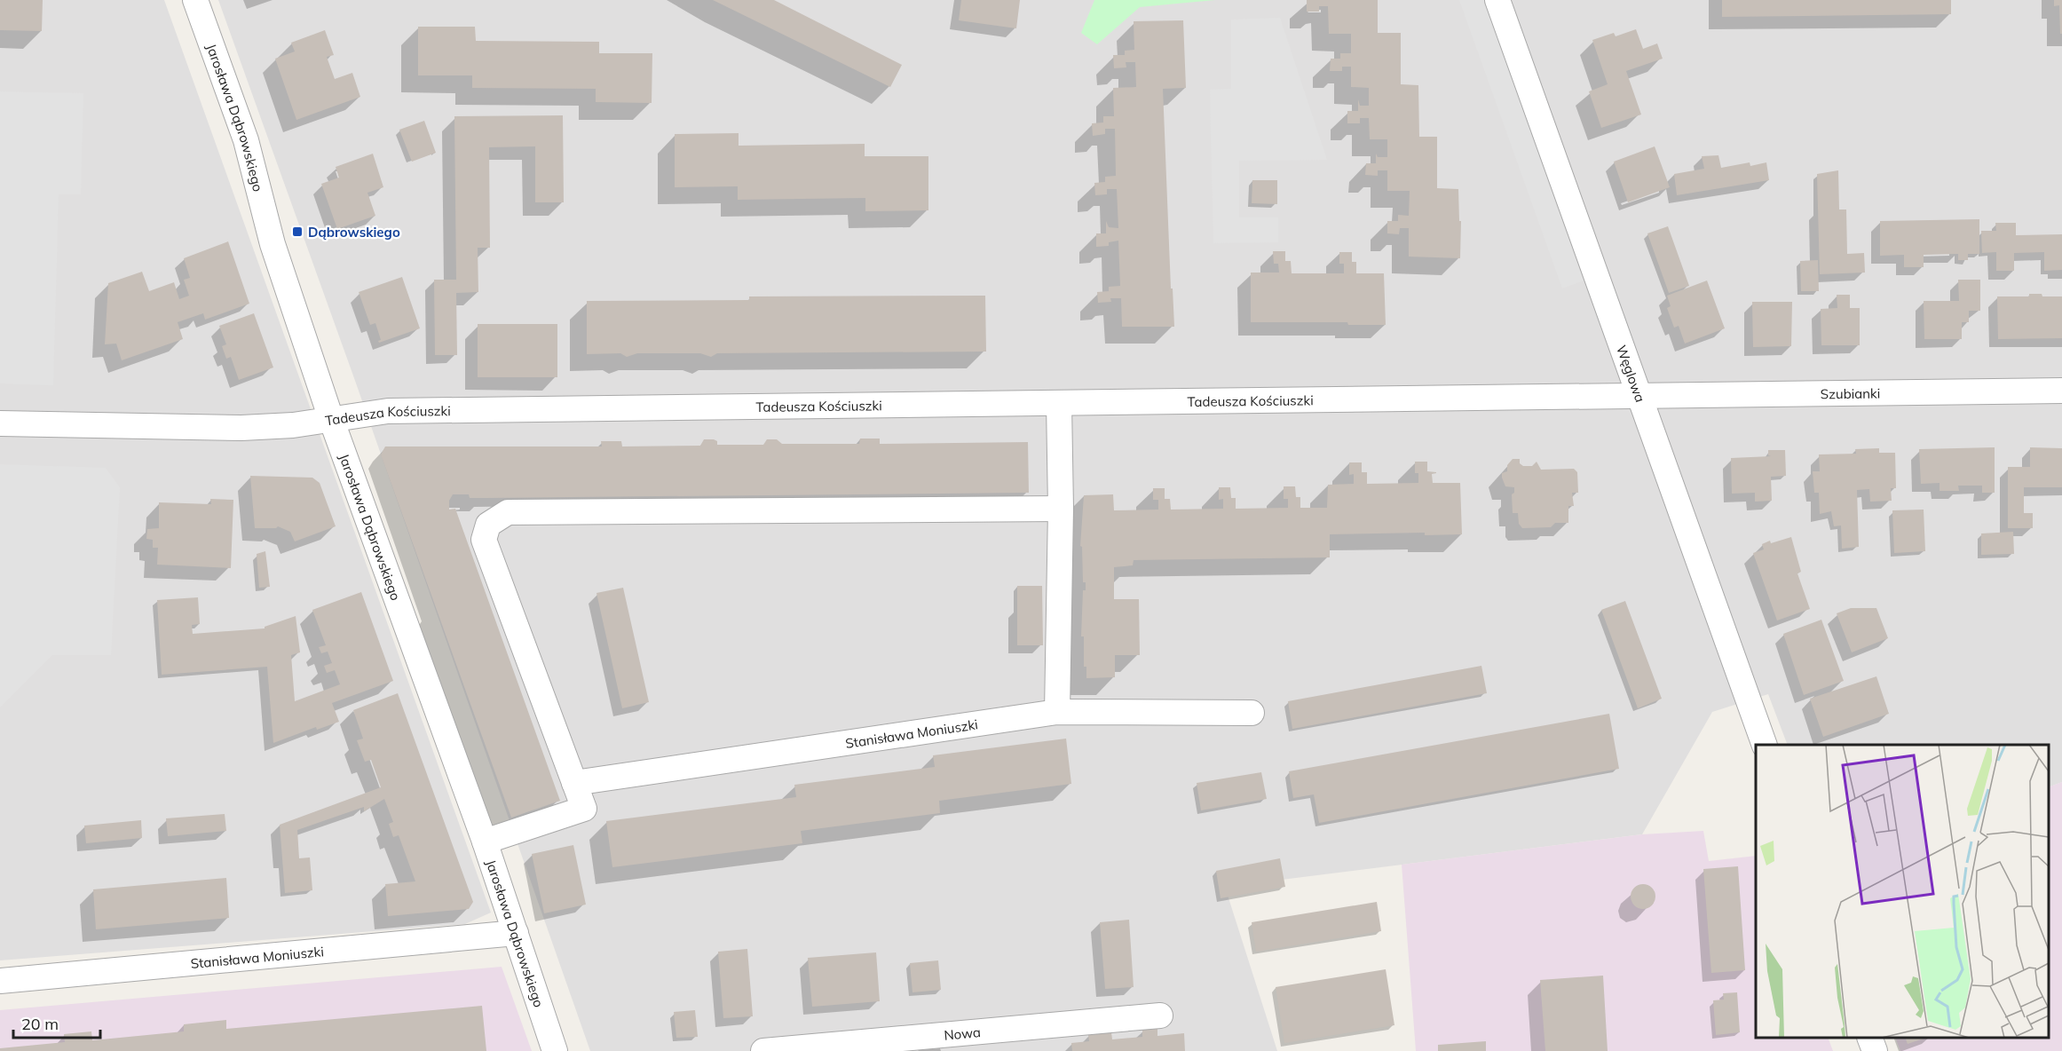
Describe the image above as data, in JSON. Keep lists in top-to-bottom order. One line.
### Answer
{"streets":{"street":["Jarosława Dąbrowskiego","Węglowa","Szubianki","Tadeusza Kościuszki","Stanisława Moniuszki","Nowa"]},"crossings":[["Jarosława Dąbrowskiego","Tadeusza Kościuszki"],["Jarosława Dąbrowskiego","Stanisława Moniuszki"],["Węglowa","Szubianki"],["Węglowa","Tadeusza Kościuszki"],["Szubianki","Tadeusza Kościuszki"]],"places":{"transit":["Dąbrowskiego"]},"scale_bar":"20 m"}
